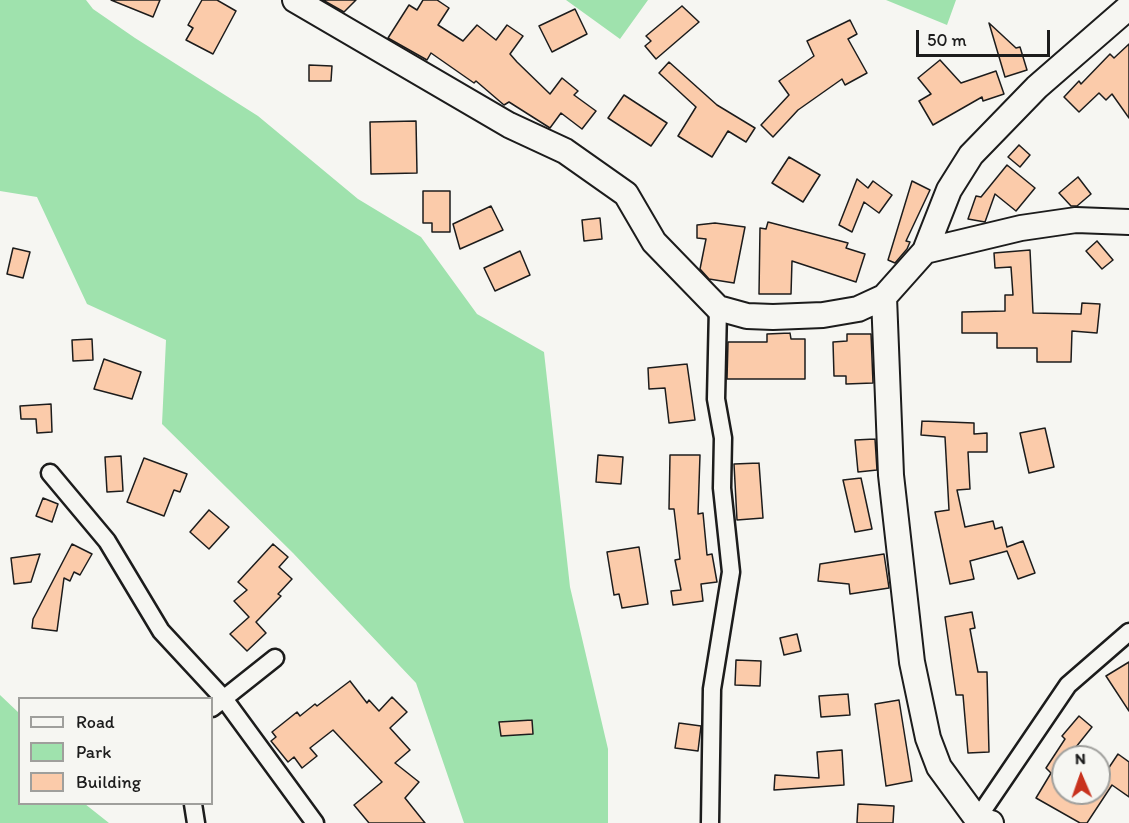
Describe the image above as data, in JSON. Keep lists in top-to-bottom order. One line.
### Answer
{"legend":["Road","Park","Building"],"scale_bar":"50 m","north":"top"}
